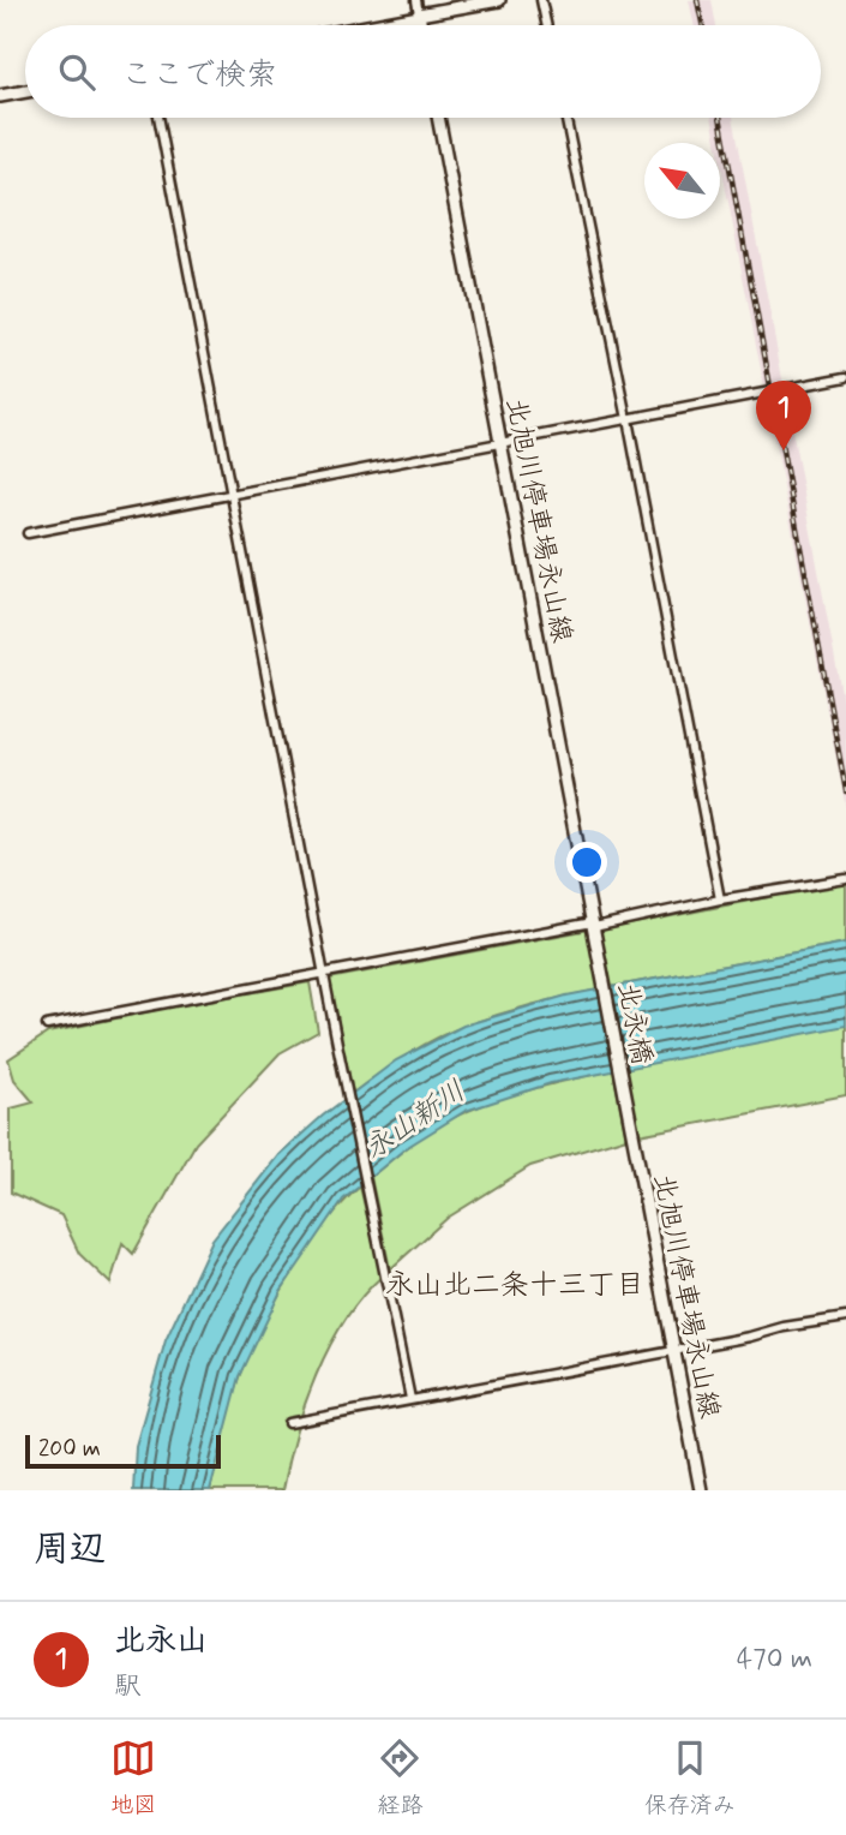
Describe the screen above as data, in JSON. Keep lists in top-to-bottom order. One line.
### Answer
{"streets":{"main road":["北旭川停車場永山線","北永橋"]},"crossings":[["北旭川停車場永山線","北永橋"]],"districts":["永山北二条十三丁目"],"water":["永山新川"],"scale_bar":"200 m","north":"top left","page":{"search":"ここで検索","pins":"1","scale":"200 m","heading":"周辺","list":[{"mark":"1","name":"北永山","note":"駅","value":"470 m"}],"nav":["地図","経路","保存済み"]}}
